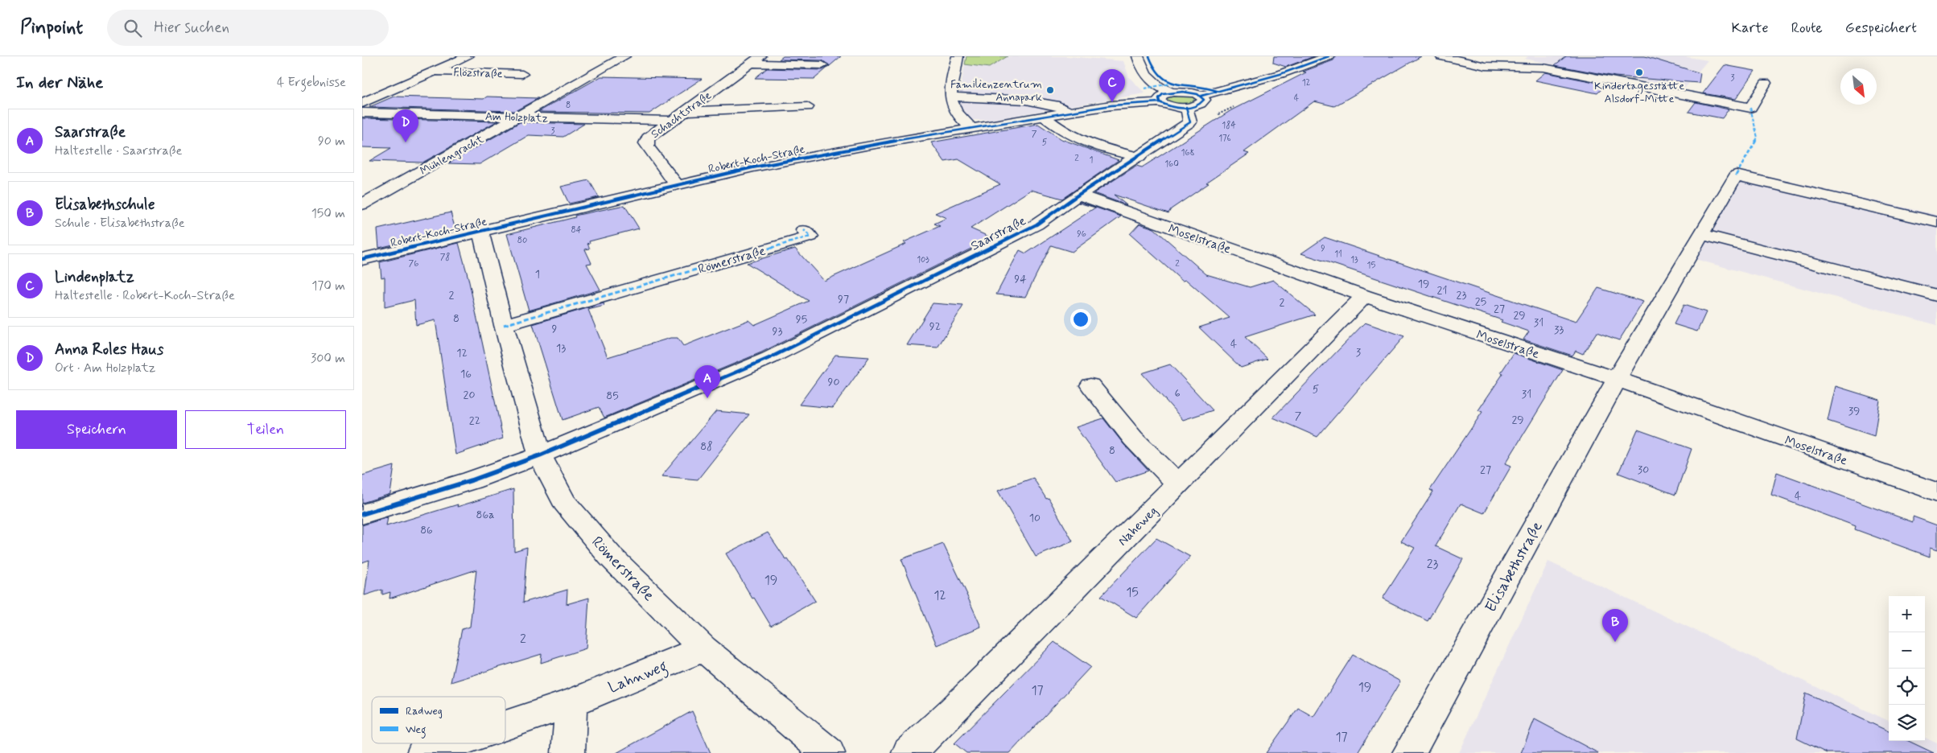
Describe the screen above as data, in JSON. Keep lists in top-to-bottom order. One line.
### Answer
{"streets":{"street":["Flözstraße","Schachtstraße","Am Holzplatz","Mühlengracht","Robert-Koch-Straße","Saarstraße","Moselstraße","Römerstraße","Naheweg","Elisabethstraße","Lahnweg"]},"crossings":[["Schachtstraße","Am Holzplatz"],["Schachtstraße","Robert-Koch-Straße"],["Am Holzplatz","Mühlengracht"],["Robert-Koch-Straße","Saarstraße"],["Robert-Koch-Straße","Römerstraße"],["Saarstraße","Moselstraße"],["Saarstraße","Römerstraße"],["Moselstraße","Naheweg"],["Moselstraße","Elisabethstraße"],["Römerstraße","Lahnweg"]],"places":["Kindertagesstätte Alsdorf-Mitte","Familienzentrum Annapark"],"house_numbers":["3","12","4","8","184","3","7","176","5","168","2","1","160","84","96","80","9","11","78","103","13","76","2","15","1","94","19","21","2","23","97","25","2","27","29","8","95","31","92","9","33","93","4","13","3","12","16","90","5","6","31","20","85","39","7","29","22","88","8","27","30","4","86a","10","86","23","19","15","12","2","19","17","17"],"legend":["Radweg","Weg"],"north":"bottom right","page":{"header":"Pinpoint","search":"Hier suchen","nav":["Karte","Route","Gespeichert"],"heading":["In der Nähe","4 Ergebnisse"],"pins":["C","D","A","B"],"list":[{"mark":"A","name":"Saarstraße","note":"Haltestelle · Saarstraße","value":"90 m"},{"mark":"B","name":"Elisabethschule","note":"Schule · Elisabethstraße","value":"150 m"},{"mark":"C","name":"Lindenplatz","note":"Haltestelle · Robert-Koch-Straße","value":"170 m"},{"mark":"D","name":"Anna Roles Haus","note":"Ort · Am Holzplatz","value":"300 m"}],"buttons":["Speichern","Teilen"],"map_buttons":["+","−"]}}
